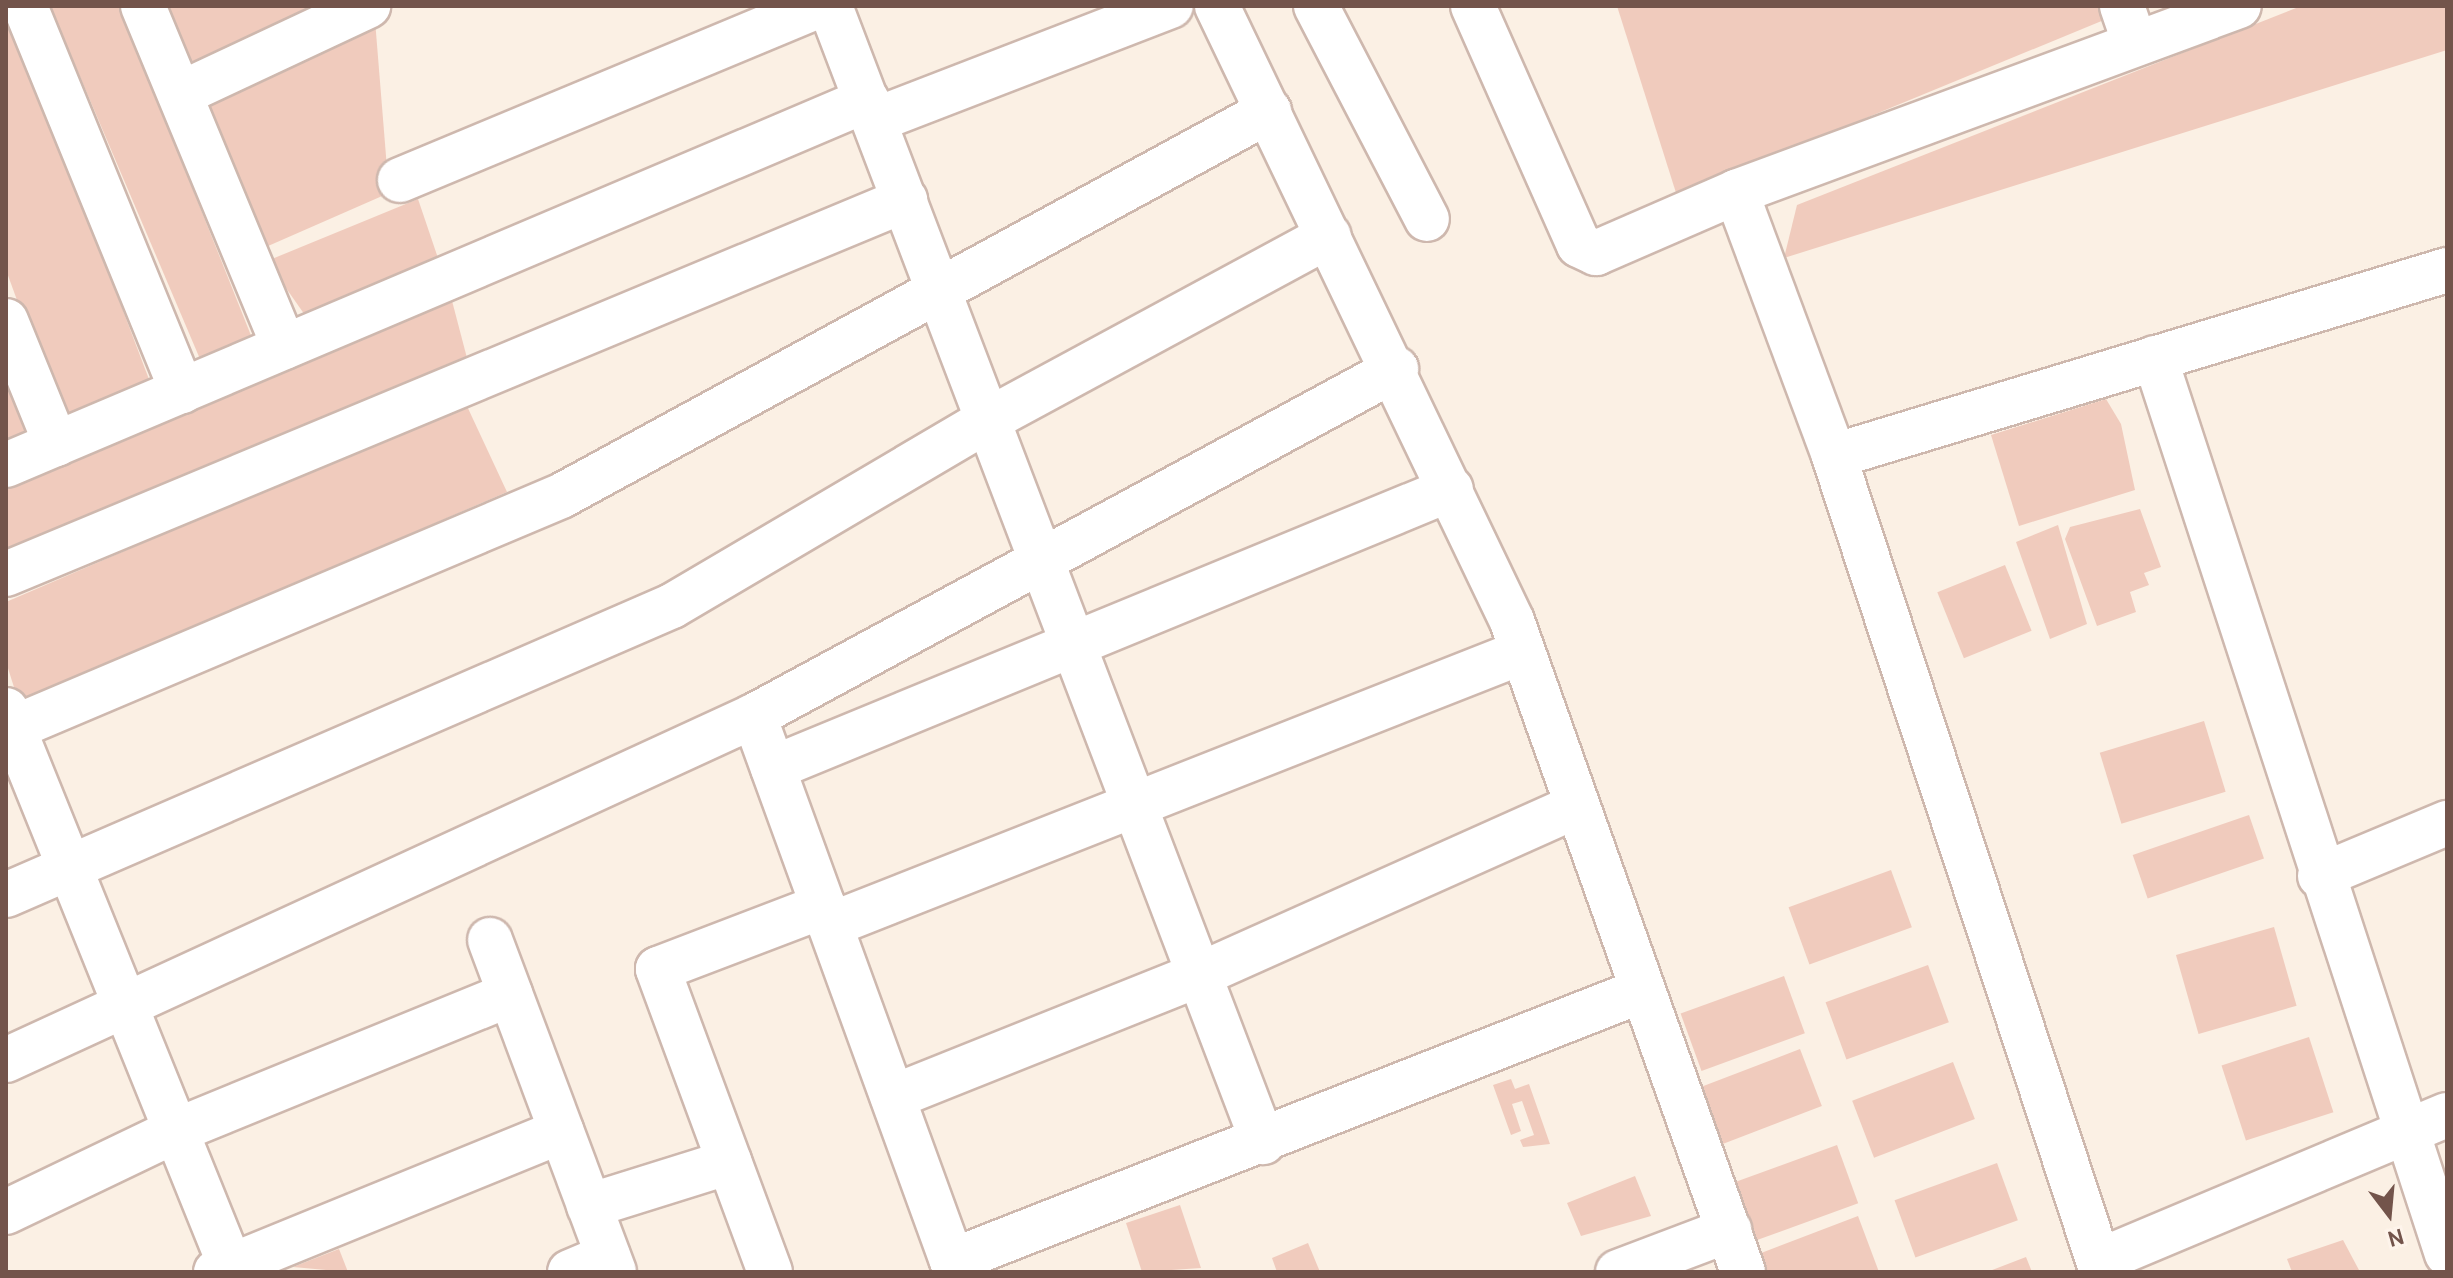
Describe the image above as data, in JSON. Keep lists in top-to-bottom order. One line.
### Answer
{"north":"bottom"}
